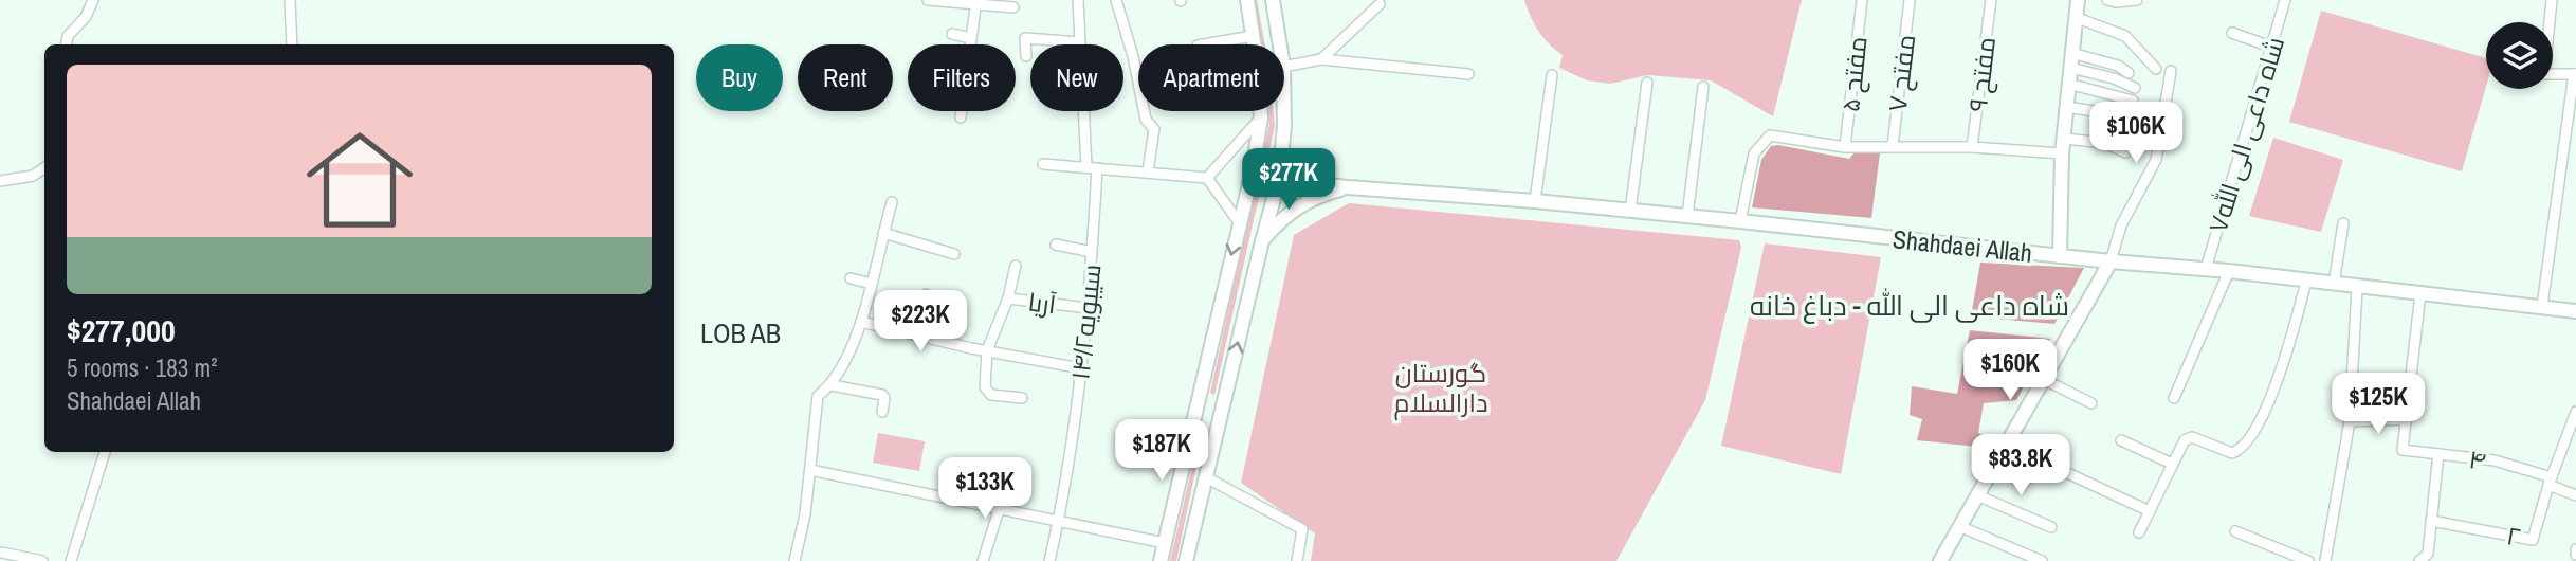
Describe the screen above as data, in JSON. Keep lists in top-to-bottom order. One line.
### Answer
{"streets":{"street":["مفتح ۷","مفتح ۵","مفتح ۹","شاه داعی الی الله۷","Shahdaei Allah","آریا","سیبویه۱۴/۲","۴","۲"]},"crossings":[["شاه داعی الی الله۷","Shahdaei Allah"],["آریا","سیبویه۱۴/۲"],["۴","۲"]],"districts":["شاه داعی الی الله - دباغ خانه","LOB AB"],"parks":["گورستان دارالسلام"],"page":{"chip":["Buy","Rent","Filters","New","Apartment"],"list":[{"name":"$277,000","note":"5 rooms · 183 m² · Shahdaei Allah"}],"price":["$106K","$277K","$223K","$160K","$125K","$187K","$83.8K","$133K"]}}
